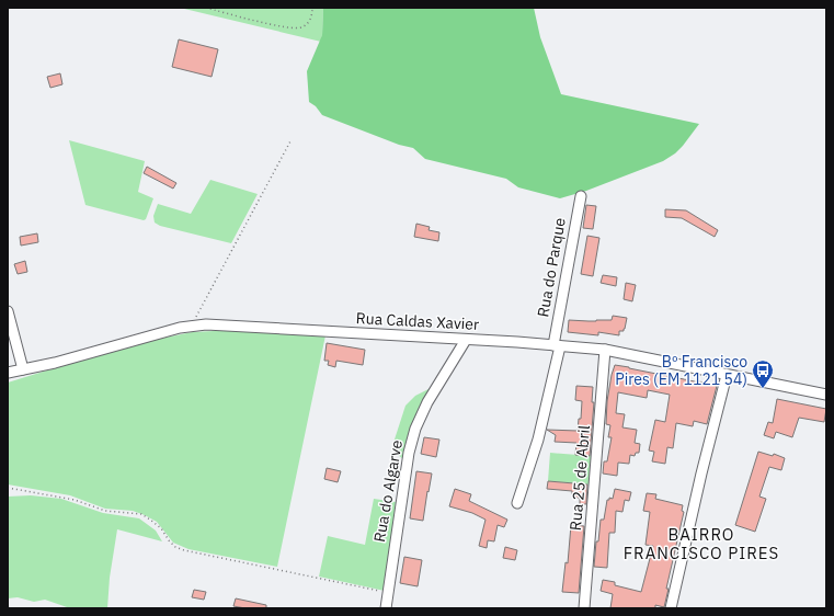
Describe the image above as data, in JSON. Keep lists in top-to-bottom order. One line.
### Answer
{"streets":{"street":["Rua do Parque","Rua Caldas Xavier","Rua 25 de Abril","Rua do Algarve"]},"crossings":[["Rua do Parque","Rua Caldas Xavier"],["Rua Caldas Xavier","Rua 25 de Abril"],["Rua Caldas Xavier","Rua do Algarve"]],"districts":["BAIRRO FRANCISCO PIRES"],"places":{"bus stop":["Bº Francisco Pires (EM 1121 54)"]}}
